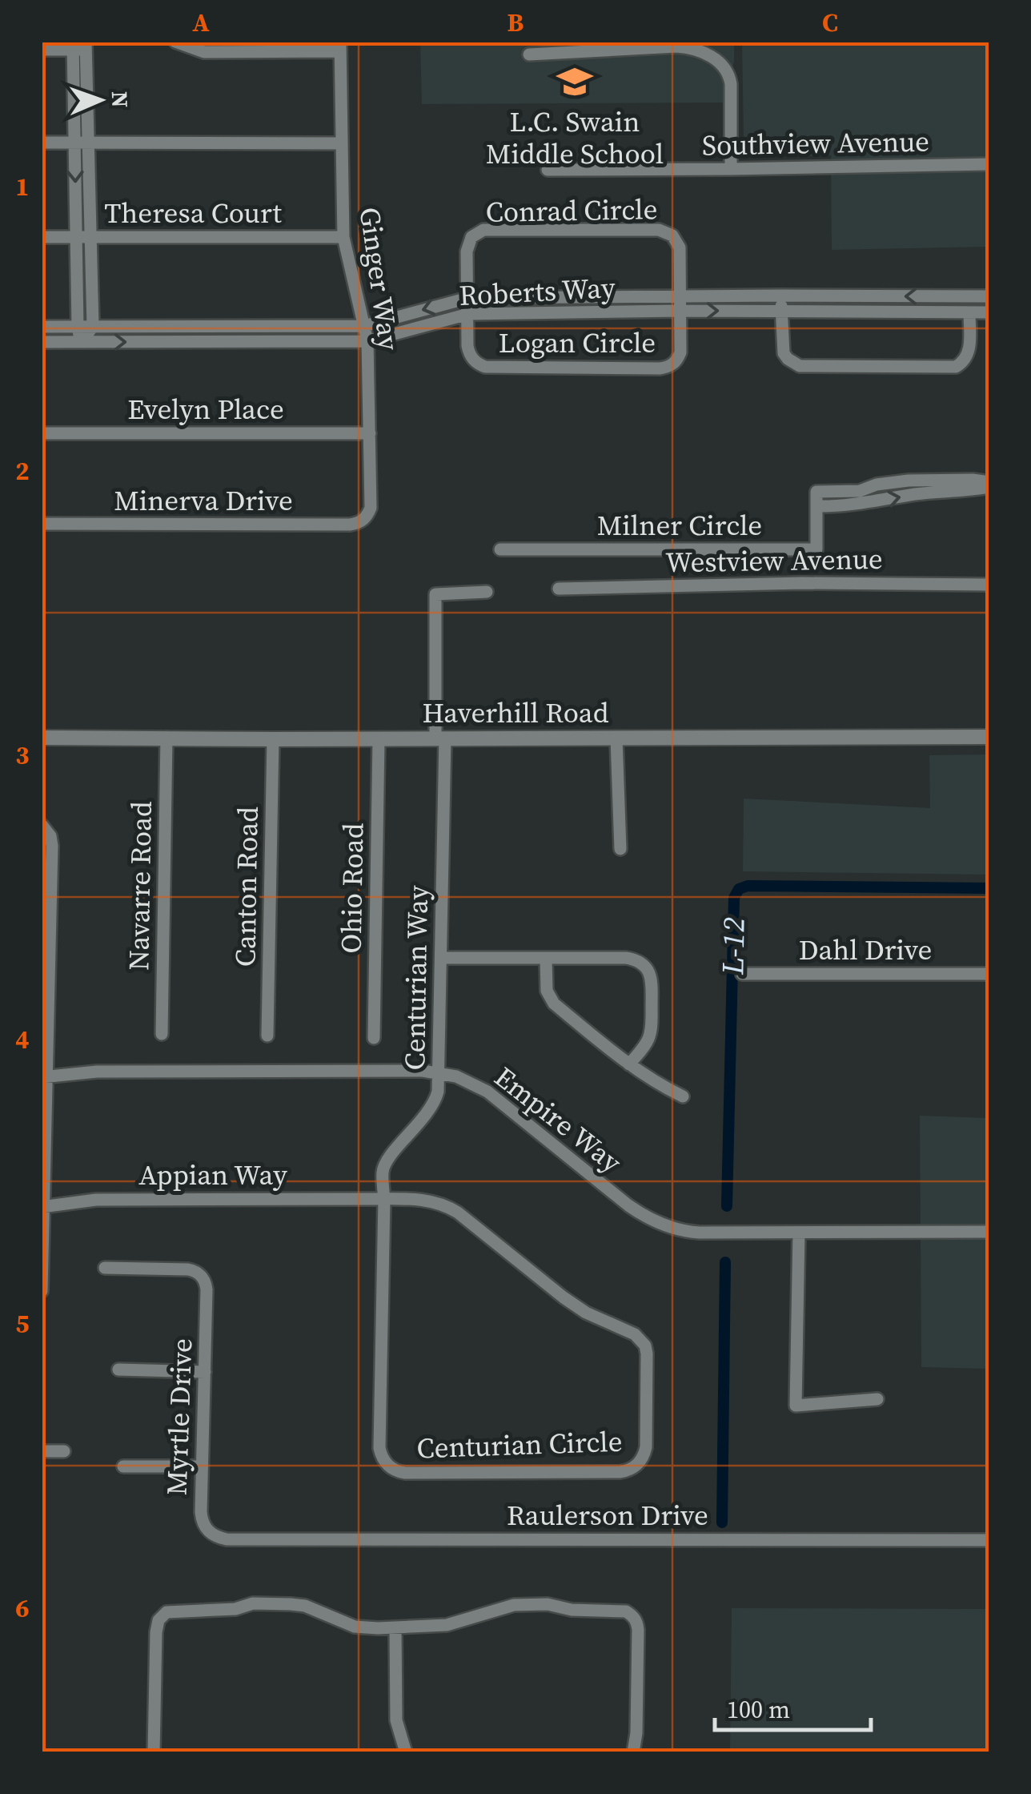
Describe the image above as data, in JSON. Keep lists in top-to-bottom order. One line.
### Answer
{"streets":{"street":["Southview Avenue","Conrad Circle","Theresa Court","Ginger Way","Roberts Way","Logan Circle","Evelyn Place","Minerva Drive","Milner Circle","Westview Avenue","Haverhill Road","Navarre Road","Canton Road","Ohio Road","Dahl Drive","Centurian Way","Empire Way","Appian Way","Myrtle Drive","Centurian Circle","Raulerson Drive"]},"crossings":[["Conrad Circle","Roberts Way"],["Conrad Circle","Logan Circle"],["Theresa Court","Ginger Way"],["Ginger Way","Roberts Way"],["Ginger Way","Evelyn Place"],["Ginger Way","Minerva Drive"],["Roberts Way","Logan Circle"],["Haverhill Road","Navarre Road"],["Haverhill Road","Canton Road"],["Haverhill Road","Ohio Road"],["Haverhill Road","Centurian Way"],["Centurian Way","Empire Way"],["Centurian Way","Appian Way"],["Centurian Way","Centurian Circle"],["Appian Way","Centurian Circle"],["Myrtle Drive","Raulerson Drive"]],"water":["L-12"],"places":{"school or university":["L.C. Swain Middle School"]},"scale_bar":"100 m","north":"right","grid":{"columns":["A","B","C"],"rows":["1","2","3","4","5","6"]}}
